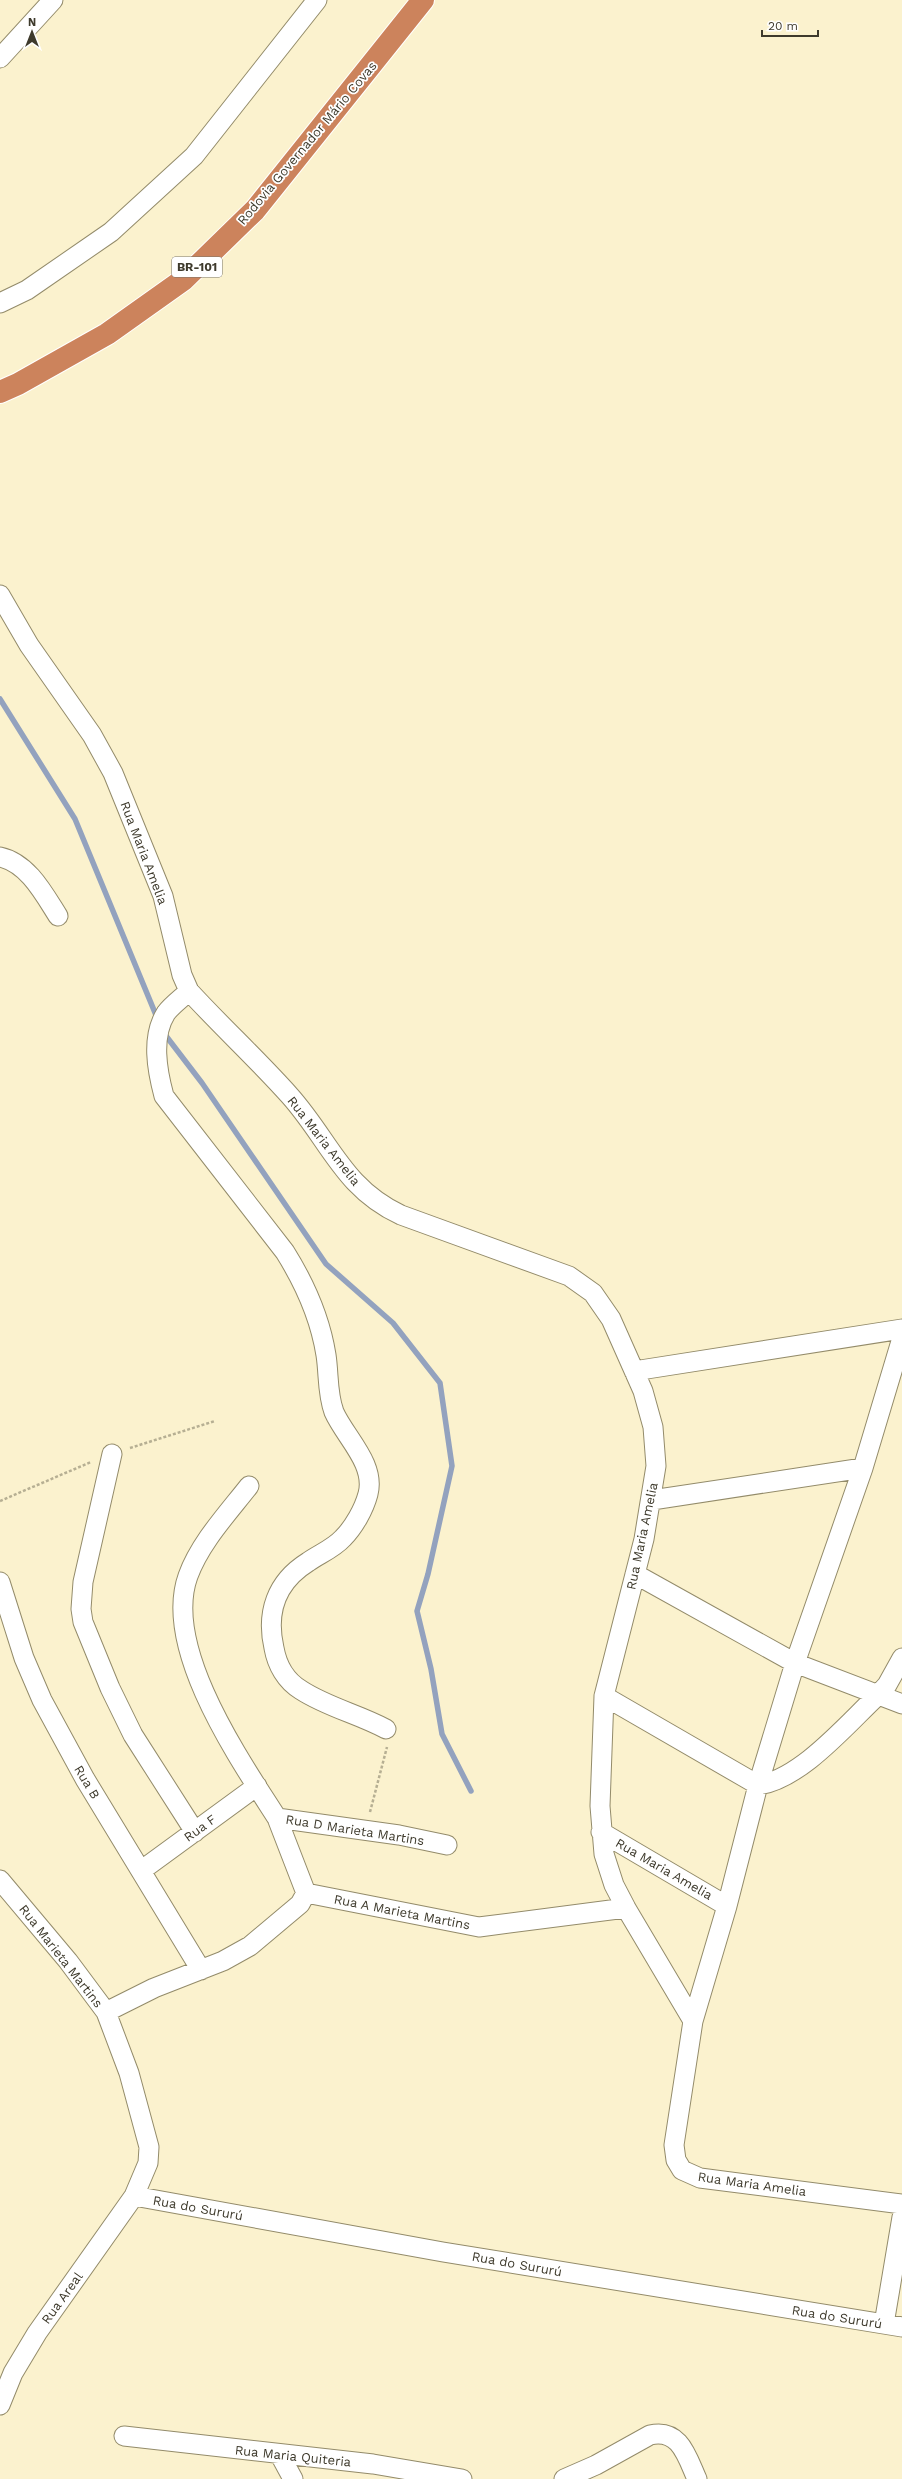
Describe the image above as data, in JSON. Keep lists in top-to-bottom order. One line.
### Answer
{"streets":{"highway":["Rodovia Governador Mário Covas","BR-101"],"street":["Rua Maria Amelia","Rua B","Rua F","Rua D Marieta Martins","Rua A Marieta Martins","Rua Marieta Martins","Rua do Sururú","Rua Areal","Rua Maria Quiteria"]},"crossings":[["Rua Maria Amelia","Rua A Marieta Martins"],["Rua B","Rua F"],["Rua F","Rua D Marieta Martins"],["Rua Marieta Martins","Rua do Sururú"],["Rua Marieta Martins","Rua Areal"],["Rua do Sururú","Rua Areal"]],"scale_bar":"20 m","north":"top"}
